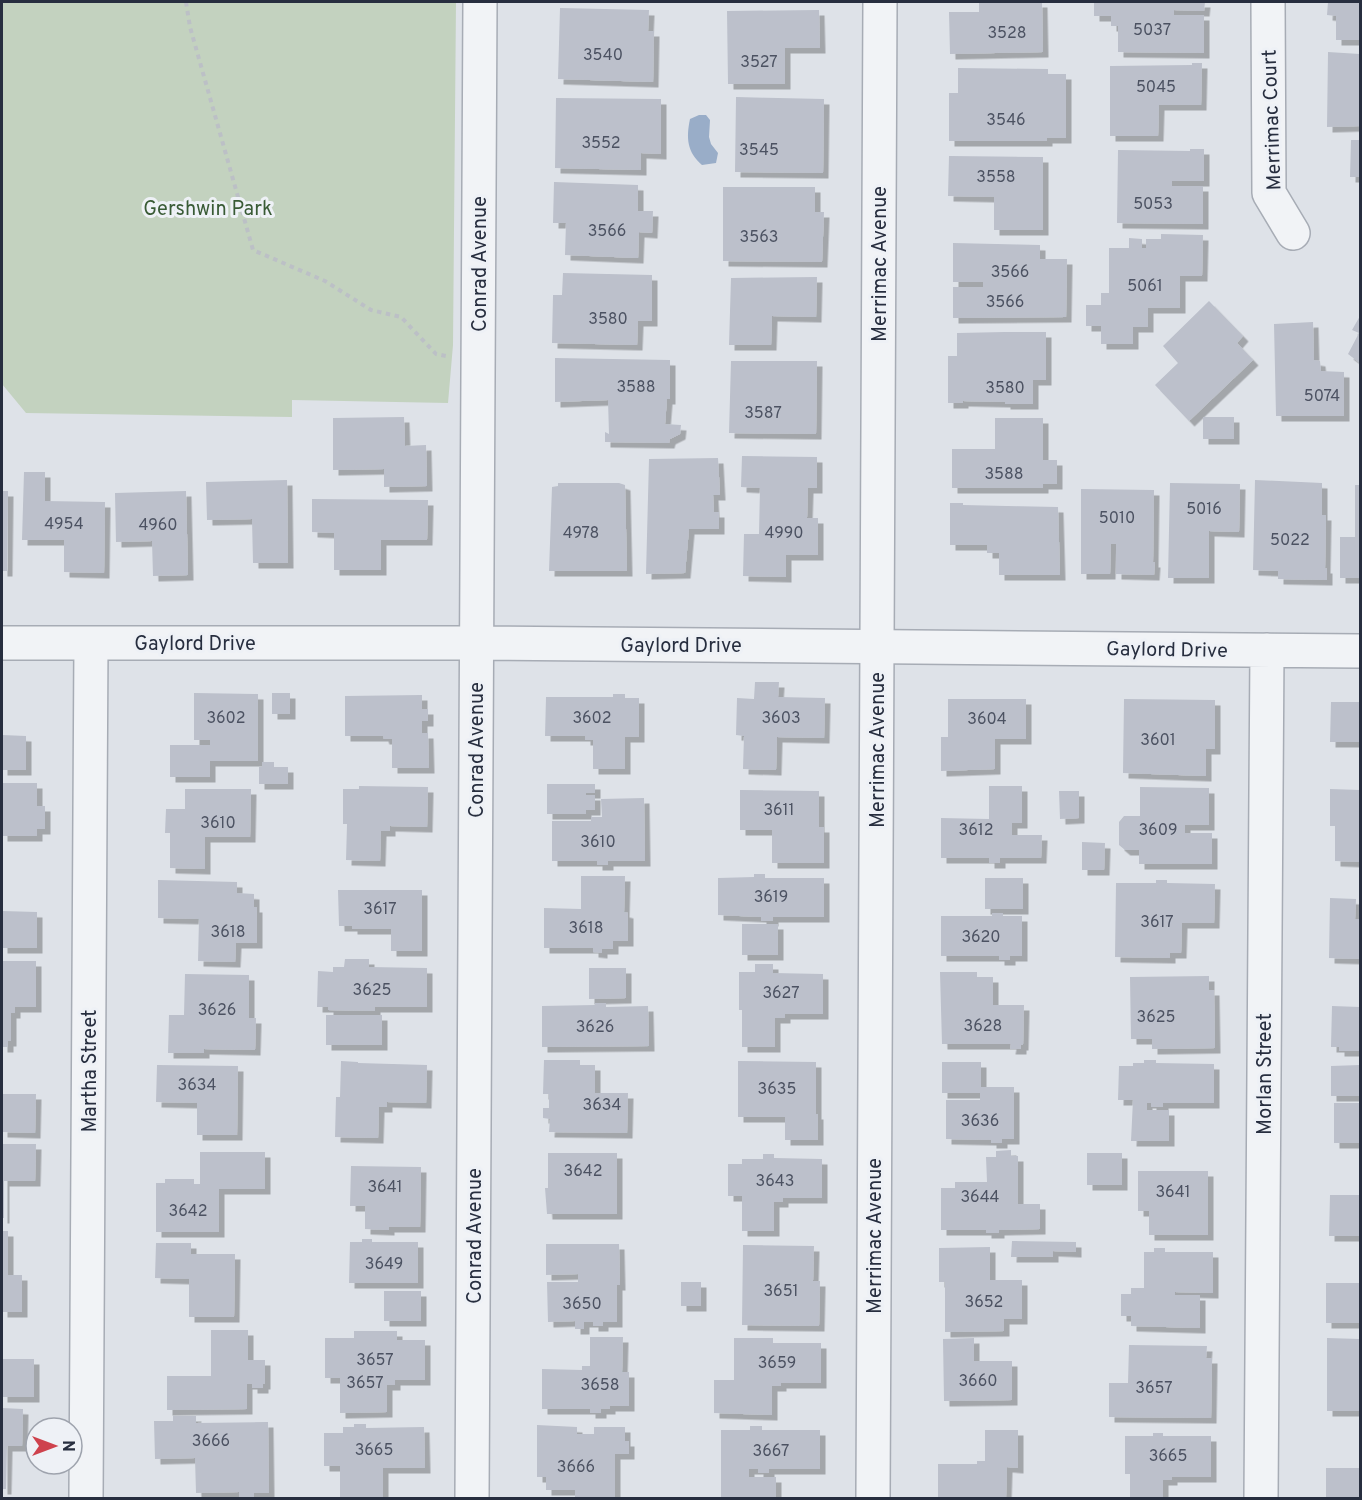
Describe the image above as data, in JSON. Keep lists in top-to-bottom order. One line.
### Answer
{"streets":{"street":["Merrimac Court","Conrad Avenue","Merrimac Avenue","Gaylord Drive","Martha Street","Morlan Street"]},"crossings":[["Conrad Avenue","Gaylord Drive"],["Merrimac Avenue","Gaylord Drive"],["Gaylord Drive","Martha Street"],["Gaylord Drive","Morlan Street"]],"parks":["Gershwin Park"],"house_numbers":["5037","3528","3540","3527","5045","3546","3552","3545","3558","5053","3566","3563","3566","5061","3566","3580","3588","3580","5074","3587","3588","5016","5010","4954","4960","4978","4990","5022","3602","3602","3603","3604","3601","3611","3610","3612","3609","3610","3619","3617","3617","3618","3618","3620","3625","3627","3626","3625","3628","3626","3634","3635","3634","3636","3642","3643","3641","3641","3644","3642","3649","3651","3652","3650","3657","3659","3660","3657","3658","3657","3666","3665","3667","3665","3666"],"north":"right"}
